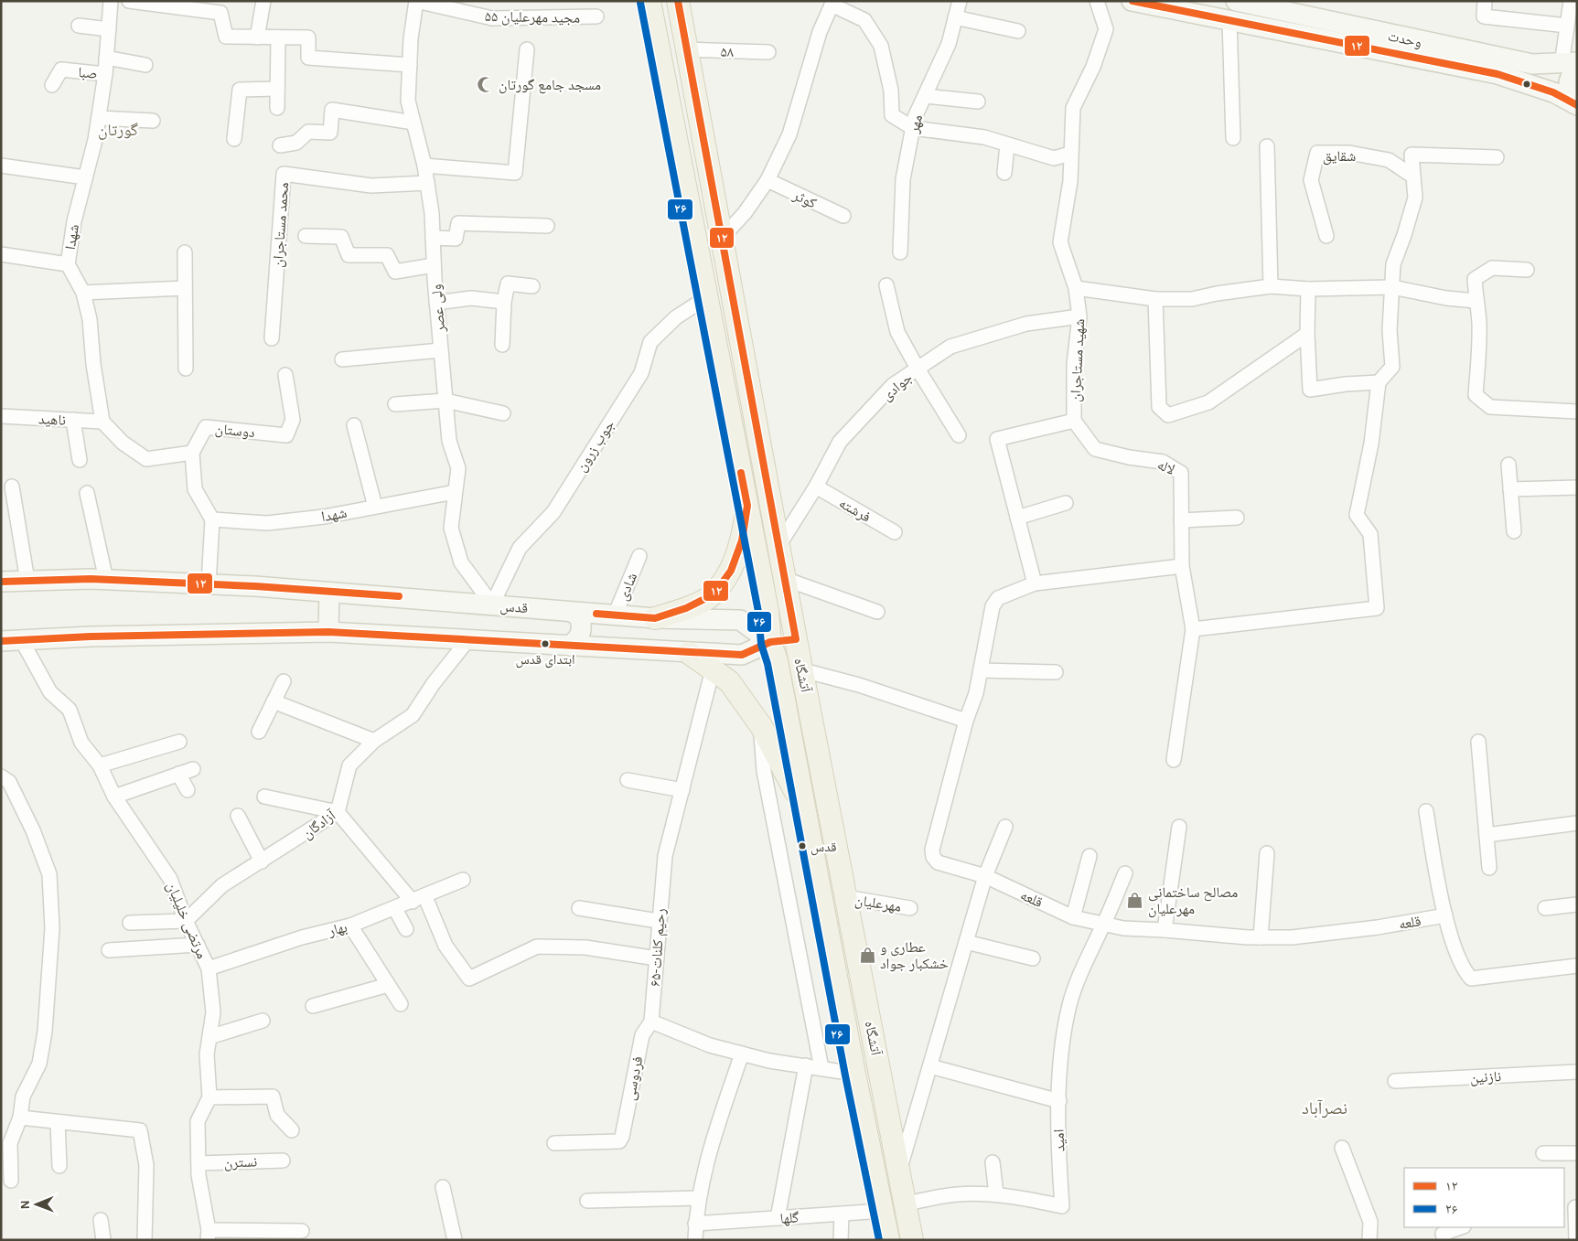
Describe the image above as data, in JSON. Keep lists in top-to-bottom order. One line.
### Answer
{"streets":{"main road":["وحدت","قدس","آتشگاه"],"street":["۵۵ مجید مهرعلیان","۵۸","صبا","مهر","شقایق","کوثر","محمد مستاجران","شهدا","ولی عصر","شهید مستاجران","جوادی","ناهید","دوستان","جوب زرون","لاله","فرشته","شادی","آزادگان","قلعه","مهرعلیان","مرتضی خلیلیان","بهار","۶۵-رحیم کلنات","نازنین","فردوسی","امید","نسترن","گلها"]},"crossings":[["۵۵ مجید مهرعلیان","ولی عصر"],["۵۸","آتشگاه"],["صبا","شهدا"],["محمد مستاجران","ولی عصر"],["شهدا","ولی عصر"],["شهدا","ناهید"],["ولی عصر","جوب زرون"],["ولی عصر","قدس"],["شهید مستاجران","جوادی"],["شهید مستاجران","لاله"],["جوادی","فرشته"],["جوادی","آتشگاه"],["جوب زرون","قدس"],["جوب زرون","آتشگاه"],["شادی","قدس"],["قدس","آتشگاه"],["آتشگاه","مهرعلیان"],["آتشگاه","امید"],["آتشگاه","گلها"],["آزادگان","مرتضی خلیلیان"],["قلعه","امید"],["مرتضی خلیلیان","بهار"],["۶۵-رحیم کلنات","فردوسی"]],"districts":["گورتان","نصرآباد"],"places":{"mosque":["مسجد جامع گورتان"],"other":["ابتدای قدس","قدس"],"shop":["مصالح ساختمانی مهرعلیان","عطاری و خشکبار جواد"]},"lines":["transit line ۱۲","transit line ۲۶"],"legend":["۱۲","۲۶"],"north":"left"}
